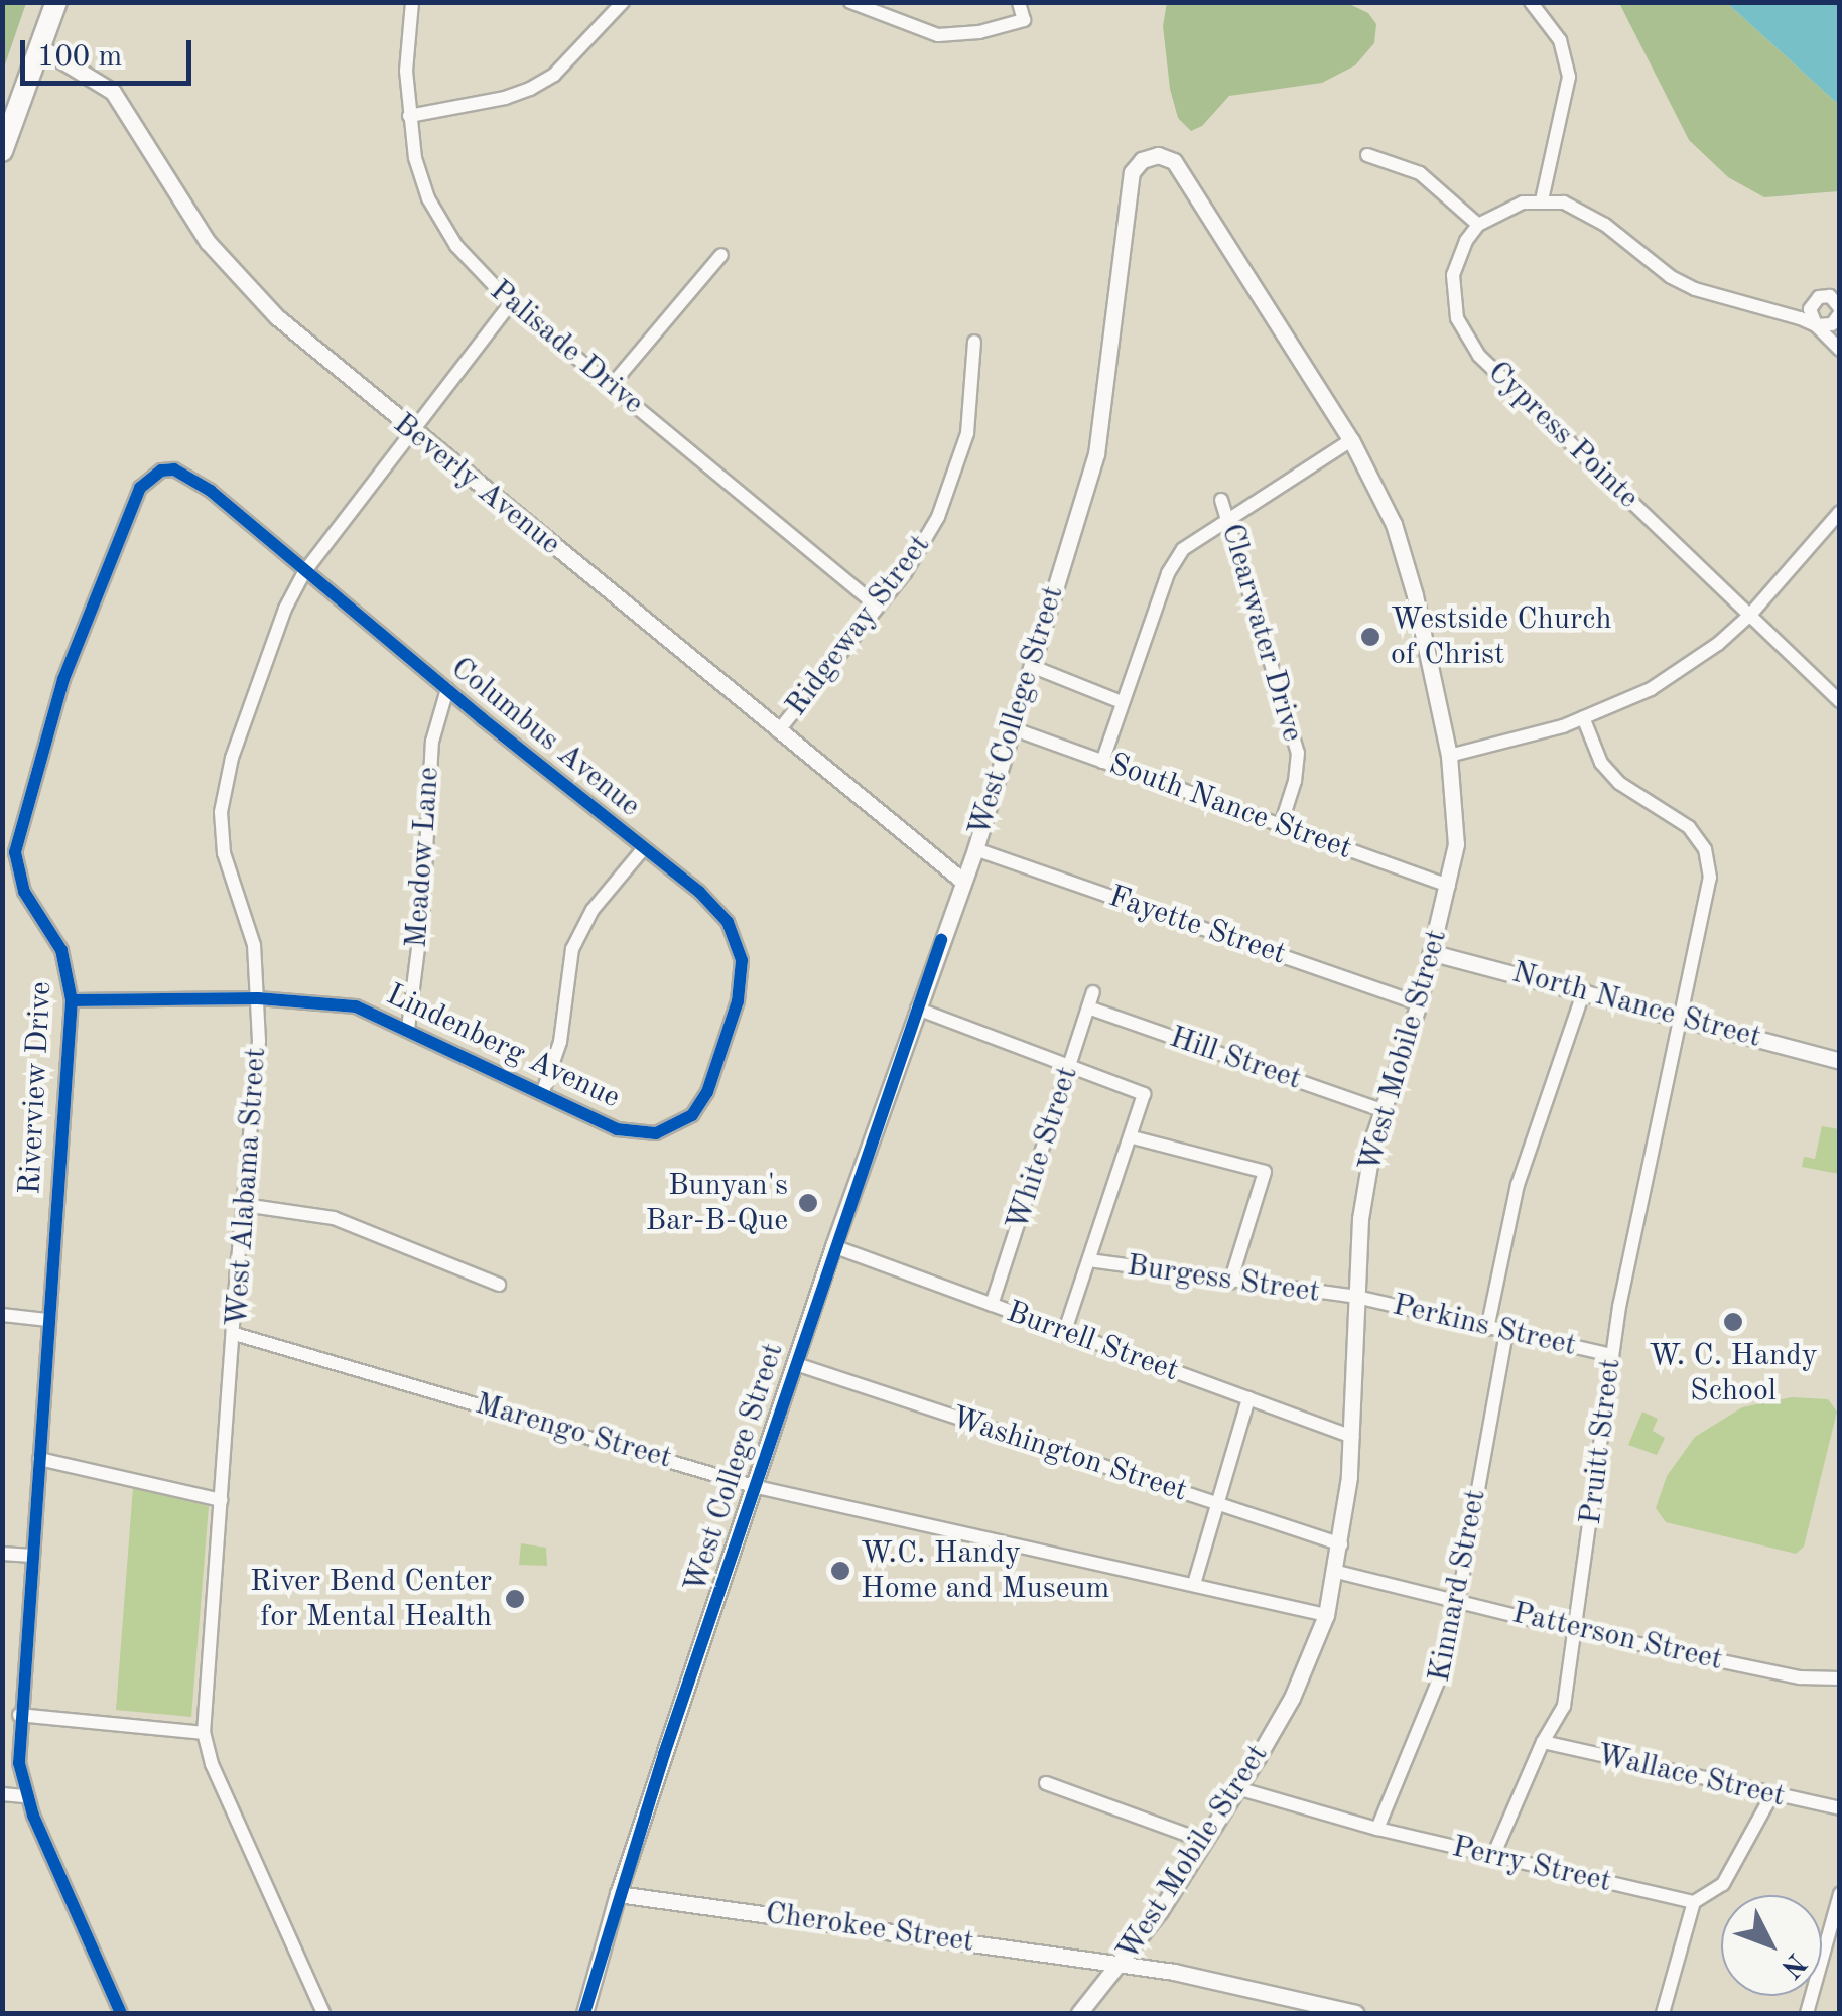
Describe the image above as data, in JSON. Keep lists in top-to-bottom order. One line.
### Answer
{"streets":{"street":["Palisade Drive","Cypress Pointe","Beverly Avenue","Ridgeway Street","Clearwater Drive","West College Street","Columbus Avenue","South Nance Street","Meadow Lane","Fayette Street","North Nance Street","Lindenberg Avenue","West Mobile Street","Hill Street","Riverview Drive","White Street","West Alabama Street","Burgess Street","Perkins Street","Burrell Street","Marengo Street","Pruitt Street","Washington Street","Kinnard Street","Patterson Street","Wallace Street","Perry Street","Cherokee Street"]},"crossings":[["Palisade Drive","Ridgeway Street"],["Palisade Drive","West Alabama Street"],["Beverly Avenue","Ridgeway Street"],["Beverly Avenue","West College Street"],["Beverly Avenue","West Alabama Street"],["Clearwater Drive","South Nance Street"],["West College Street","South Nance Street"],["West College Street","Fayette Street"],["West College Street","West Mobile Street"],["West College Street","Burrell Street"],["West College Street","Marengo Street"],["West College Street","Washington Street"],["West College Street","Cherokee Street"],["Columbus Avenue","Meadow Lane"],["Columbus Avenue","Lindenberg Avenue"],["Columbus Avenue","Riverview Drive"],["Columbus Avenue","West Alabama Street"],["South Nance Street","West Mobile Street"],["Meadow Lane","Lindenberg Avenue"],["Fayette Street","West Mobile Street"],["North Nance Street","West Mobile Street"],["North Nance Street","Pruitt Street"],["Lindenberg Avenue","Riverview Drive"],["Lindenberg Avenue","West Alabama Street"],["West Mobile Street","Hill Street"],["West Mobile Street","Burgess Street"],["West Mobile Street","Perkins Street"],["West Mobile Street","Burrell Street"],["West Mobile Street","Marengo Street"],["West Mobile Street","Washington Street"],["West Mobile Street","Patterson Street"],["West Mobile Street","Perry Street"],["West Mobile Street","Cherokee Street"],["Hill Street","White Street"],["White Street","Burrell Street"],["West Alabama Street","Marengo Street"],["Burgess Street","Perkins Street"],["Perkins Street","Pruitt Street"],["Perkins Street","Kinnard Street"],["Pruitt Street","Patterson Street"],["Pruitt Street","Wallace Street"],["Pruitt Street","Perry Street"],["Kinnard Street","Patterson Street"],["Kinnard Street","Perry Street"]],"places":["Westside Church of Christ","Bunyan's Bar-B-Que","W. C. Handy School","W.C. Handy Home and Museum","River Bend Center for Mental Health"],"scale_bar":"100 m","north":"bottom right"}
